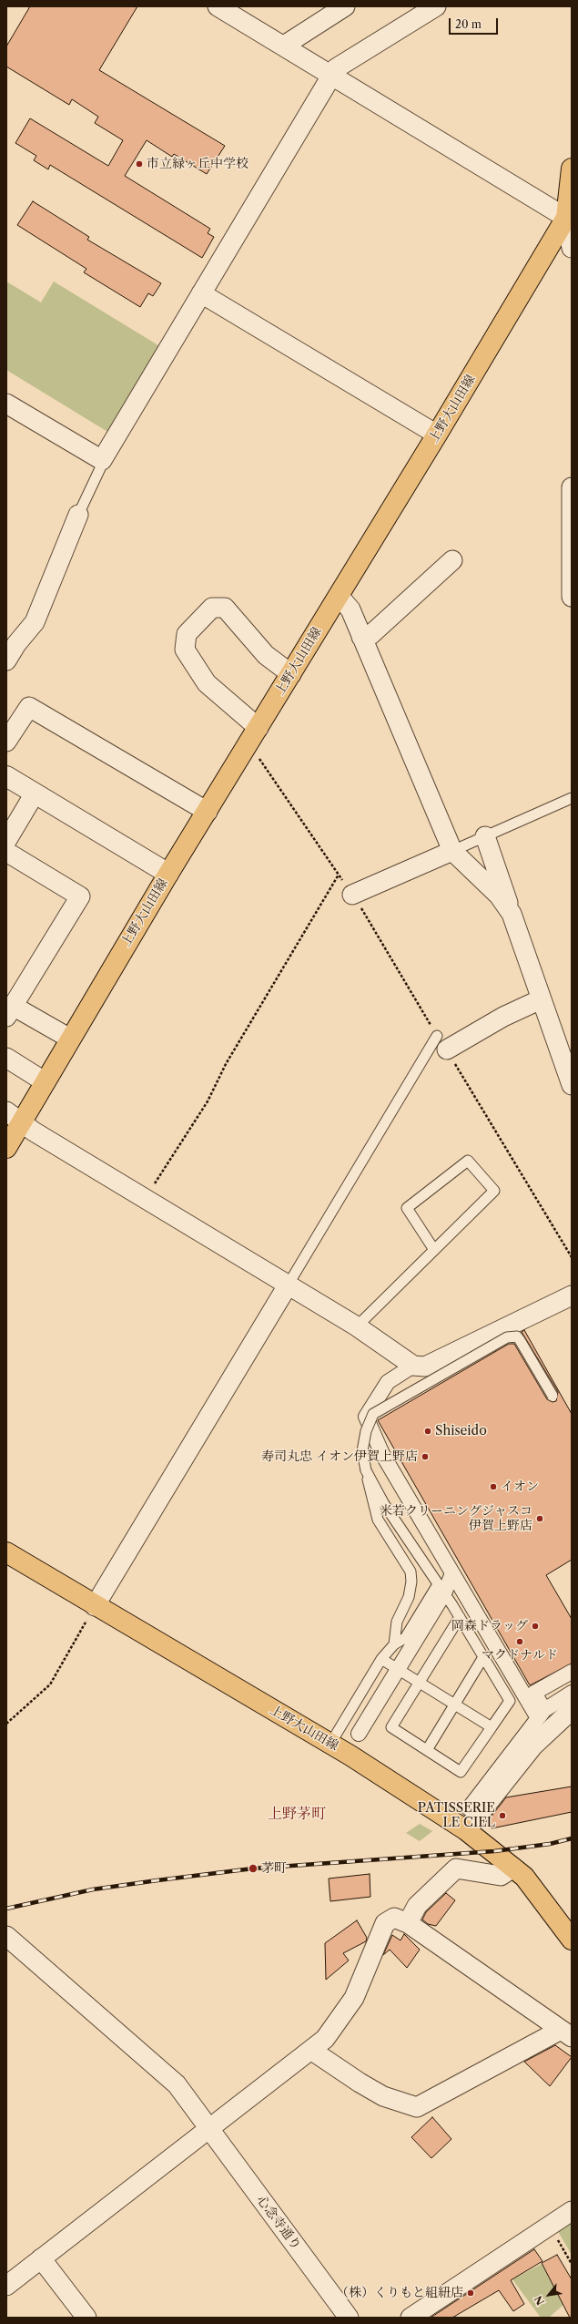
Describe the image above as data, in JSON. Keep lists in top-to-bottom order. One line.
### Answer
{"streets":{"main road":["上野大山田線"],"street":["心念寺通り"]},"districts":["上野茅町"],"places":["市立緑ヶ丘中学校","Shiseido","寿司丸忠 イオン伊賀上野店","イオン","米若クリーニングジャスコ 伊賀上野店","岡森ドラッグ","マクドナルド","PATISSERIE LE CIEL","茅町","（株）くりもと組紐店"],"scale_bar":"20 m","north":"bottom left"}
